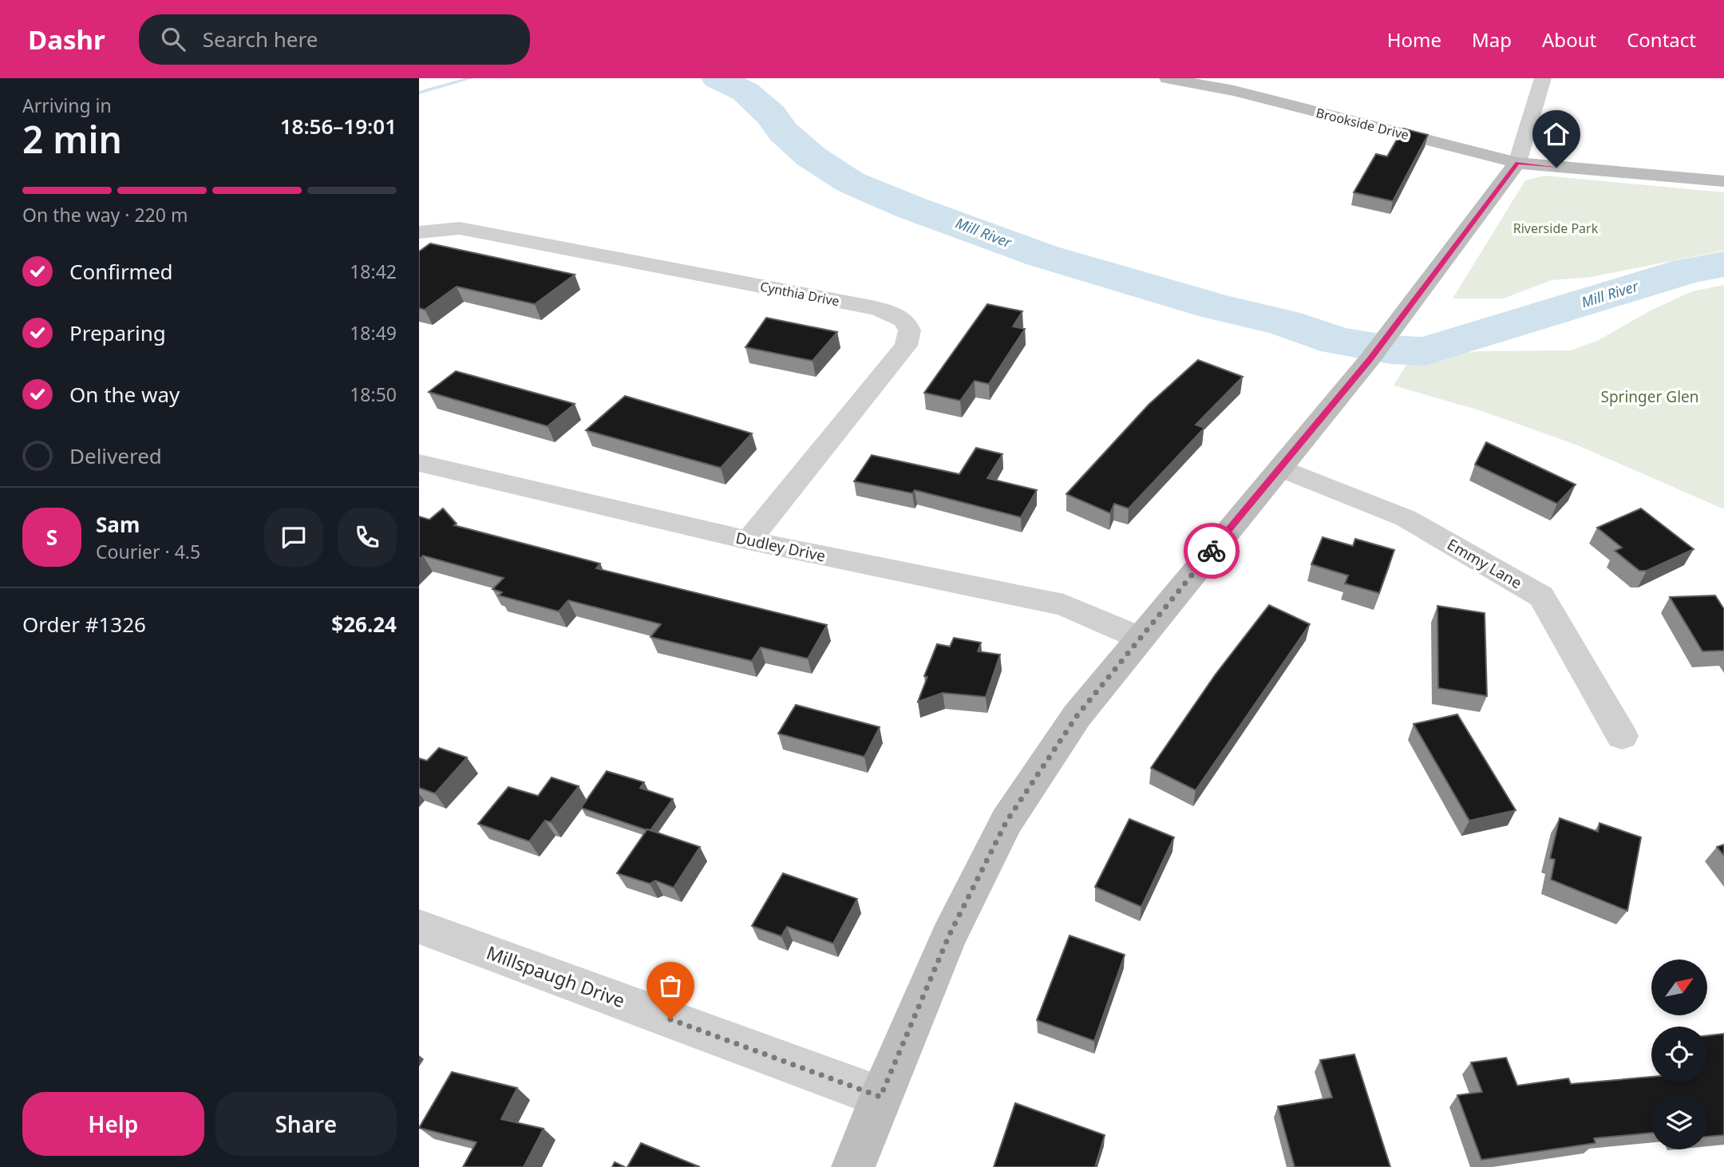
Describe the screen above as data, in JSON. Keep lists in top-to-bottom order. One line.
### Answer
{"streets":{"main road":["Brookside Drive"],"street":["Cynthia Drive","Dudley Drive","Emmy Lane","Millspaugh Drive"]},"crossings":[["Cynthia Drive","Dudley Drive"]],"water":["Mill River"],"parks":["Riverside Park","Springer Glen"],"north":"top right","page":{"header":"Dashr","search":"Search here","nav":["Home","Map","About","Contact"],"heading":["2 min","Arriving in","18:56–19:01"],"panel":["Sam","Courier · 4.5","Order #1326","$26.24"],"bar":"On the way · 220 m","list":[["Confirmed","18:42"],["Preparing","18:49"],["On the way","18:50"],"Delivered"],"round":"S","buttons":["Help","Share"]}}
